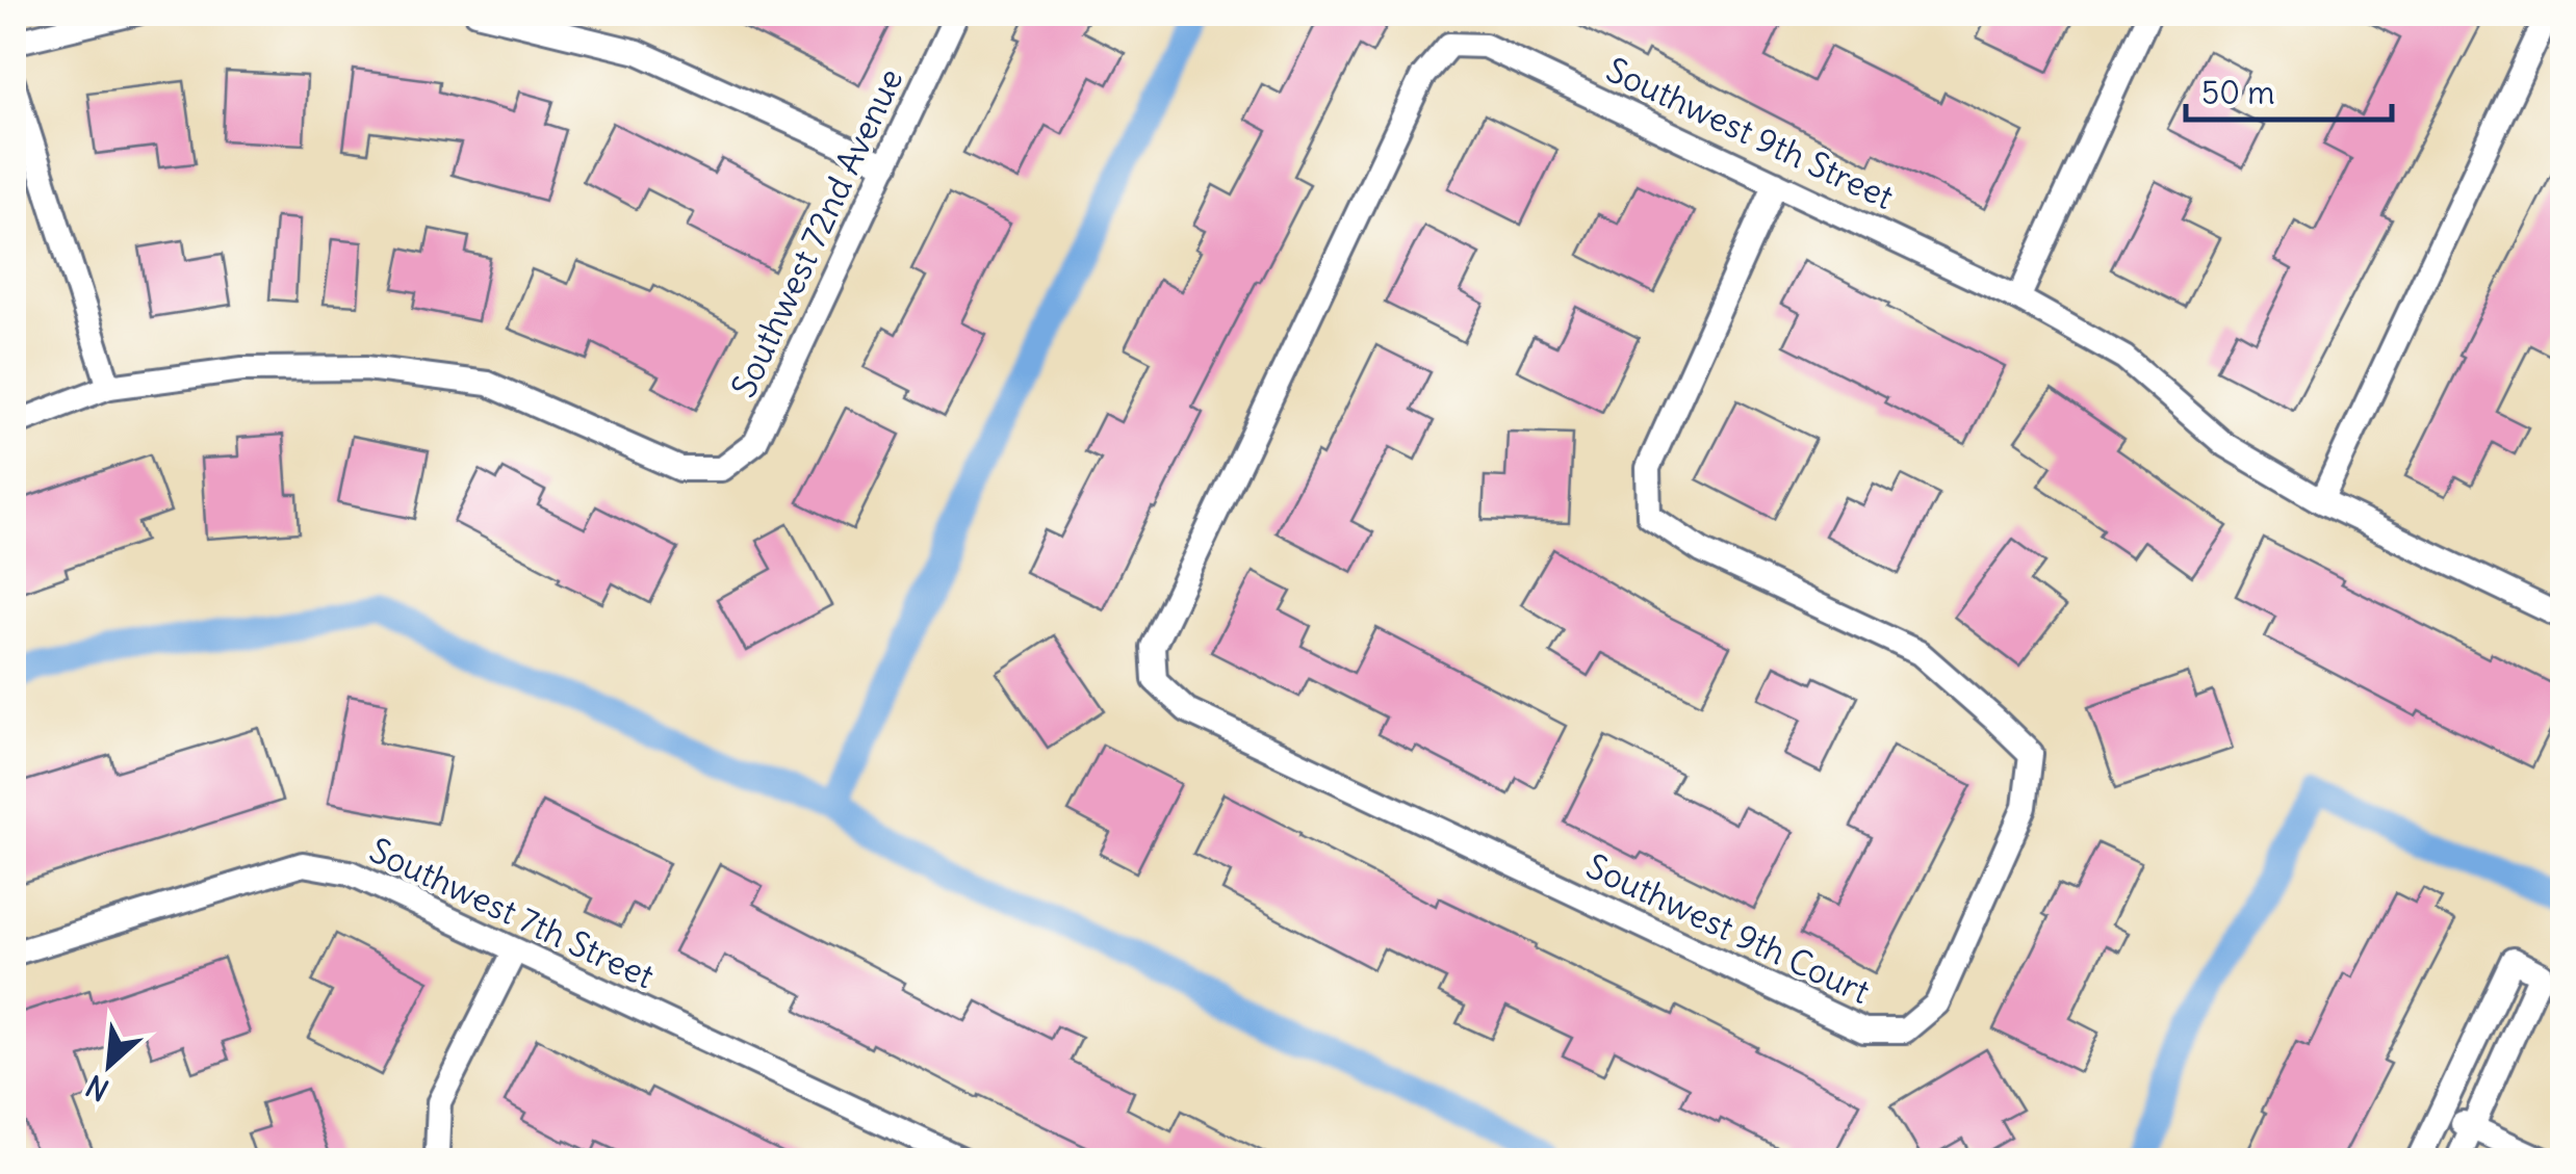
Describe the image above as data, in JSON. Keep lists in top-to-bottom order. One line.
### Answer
{"streets":{"street":["Southwest 9th Street","Southwest 72nd Avenue","Southwest 7th Street","Southwest 9th Court"]},"crossings":[["Southwest 9th Street","Southwest 9th Court"]],"scale_bar":"50 m","north":"bottom left"}
